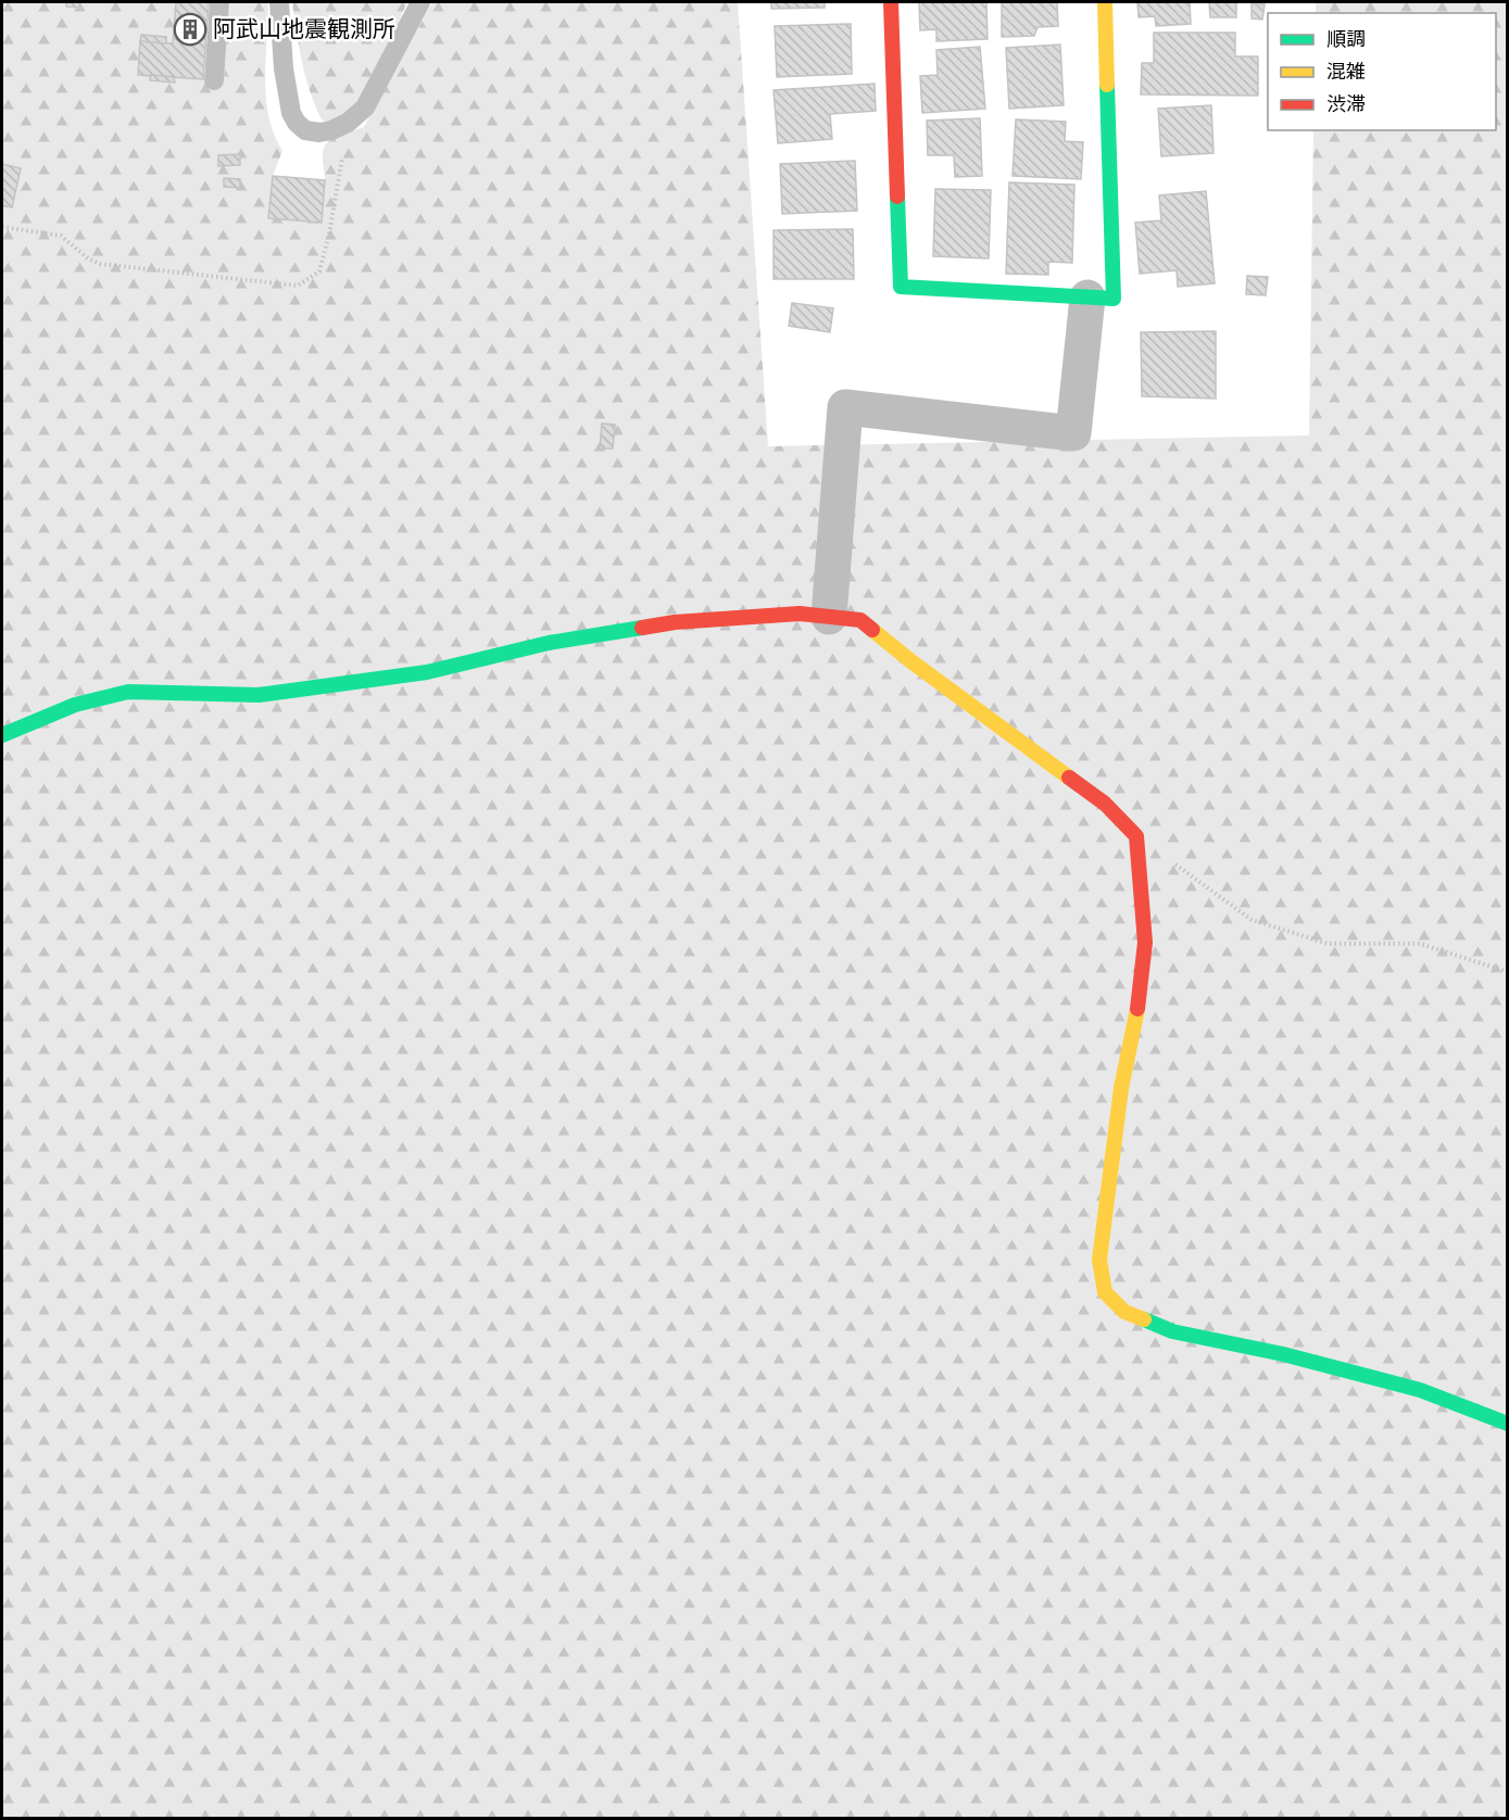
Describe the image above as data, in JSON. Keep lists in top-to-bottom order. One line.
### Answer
{"places":{"building":["阿武山地震観測所"]},"legend":["順調","混雑","渋滞"]}
